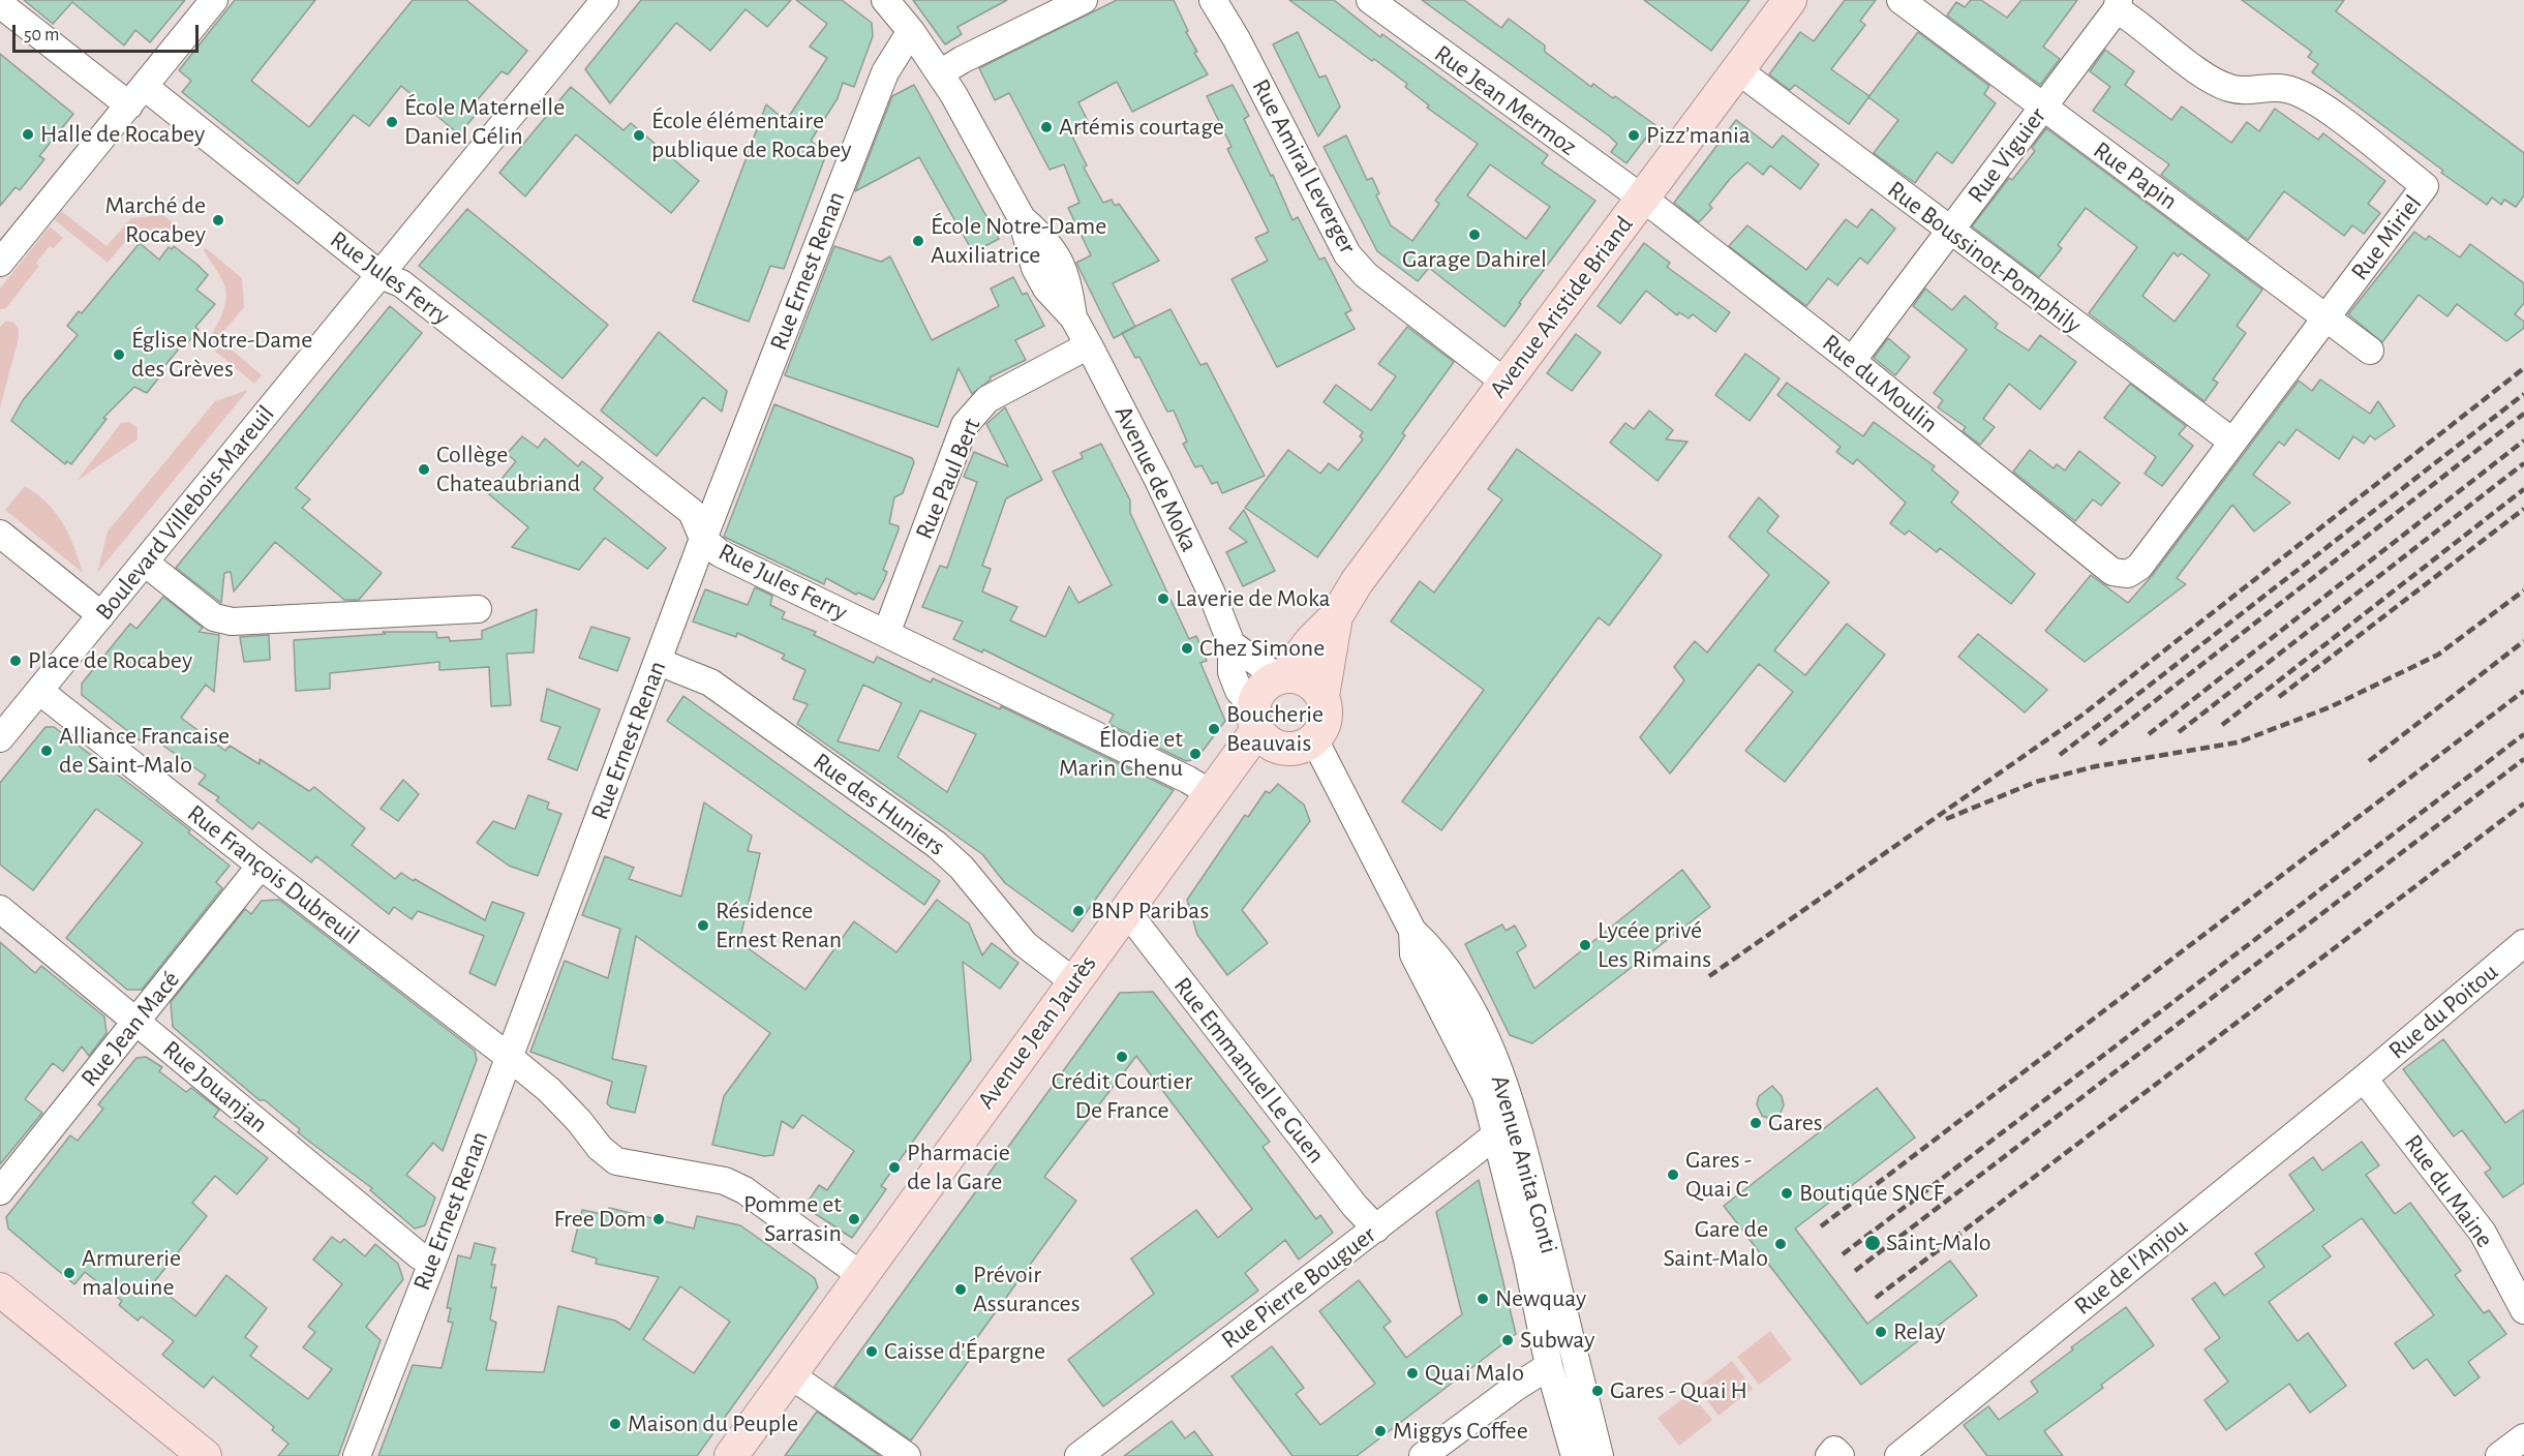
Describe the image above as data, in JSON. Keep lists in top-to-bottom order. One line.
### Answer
{"streets":{"main road":["Avenue Aristide Briand","Avenue Jean Jaurès"],"street":["Rue Jean Mermoz","Rue Viguier","Rue Amiral Leverger","Rue Papin","Rue Miriel","Rue Boussinot-Pomphily","Rue Ernest Renan","Rue Jules Ferry","Rue du Moulin","Rue Paul Bert","Avenue de Moka","Boulevard Villebois-Mareuil","Rue des Huniers","Rue François Dubreuil","Rue du Poitou","Rue Jean Macé","Rue Emmanuel Le Guen","Rue Jouanjan","Avenue Anita Conti","Rue du Maine","Rue de l'Anjou","Rue Pierre Bouguer"]},"crossings":[["Rue Jean Mermoz","Avenue Aristide Briand"],["Rue Jean Mermoz","Rue du Moulin"],["Rue Viguier","Rue Papin"],["Rue Viguier","Rue Miriel"],["Rue Viguier","Rue Boussinot-Pomphily"],["Rue Viguier","Rue du Moulin"],["Rue Amiral Leverger","Avenue Aristide Briand"],["Rue Papin","Rue Miriel"],["Rue Miriel","Rue Boussinot-Pomphily"],["Rue Miriel","Rue du Moulin"],["Rue Boussinot-Pomphily","Avenue Aristide Briand"],["Rue Ernest Renan","Rue Jules Ferry"],["Rue Ernest Renan","Avenue de Moka"],["Rue Ernest Renan","Rue des Huniers"],["Rue Ernest Renan","Rue François Dubreuil"],["Rue Ernest Renan","Rue Jouanjan"],["Rue Jules Ferry","Rue Paul Bert"],["Rue Jules Ferry","Boulevard Villebois-Mareuil"],["Rue Jules Ferry","Avenue Jean Jaurès"],["Avenue Aristide Briand","Rue du Moulin"],["Avenue Aristide Briand","Avenue de Moka"],["Avenue Aristide Briand","Avenue Jean Jaurès"],["Avenue Aristide Briand","Avenue Anita Conti"],["Rue Paul Bert","Avenue de Moka"],["Avenue de Moka","Avenue Jean Jaurès"],["Avenue de Moka","Avenue Anita Conti"],["Boulevard Villebois-Mareuil","Rue François Dubreuil"],["Rue des Huniers","Avenue Jean Jaurès"],["Rue François Dubreuil","Rue Jean Macé"],["Rue François Dubreuil","Avenue Jean Jaurès"],["Rue du Poitou","Rue du Maine"],["Rue du Poitou","Rue de l'Anjou"],["Rue Jean Macé","Rue Jouanjan"],["Avenue Jean Jaurès","Rue Emmanuel Le Guen"],["Avenue Jean Jaurès","Avenue Anita Conti"],["Rue Emmanuel Le Guen","Rue Pierre Bouguer"],["Avenue Anita Conti","Rue Pierre Bouguer"],["Rue du Maine","Rue de l'Anjou"]],"places":["École Maternelle Daniel Gélin","Artémis courtage","Halle de Rocabey","École élémentaire publique de Rocabey","Pizz’mania","Marché de Rocabey","Garage Dahirel","École Notre-Dame Auxiliatrice","Église Notre-Dame des Grèves","Collège Chateaubriand","Laverie de Moka","Chez Simone","Place de Rocabey","Boucherie Beauvais","Alliance Francaise de Saint-Malo","Élodie et Marin Chenu","BNP Paribas","Résidence Ernest Renan","Lycée privé Les Rimains","Crédit Courtier De France","Gares","Pharmacie de la Gare","Gares - Quai C","Boutique SNCF","Free Dom","Pomme et Sarrasin","Saint-Malo","Gare de Saint-Malo","Armurerie malouine","Prévoir Assurances","Newquay","Relay","Subway","Caisse d'Épargne","Quai Malo","Gares - Quai H","Maison du Peuple","Miggys Coffee"],"scale_bar":"50 m"}
